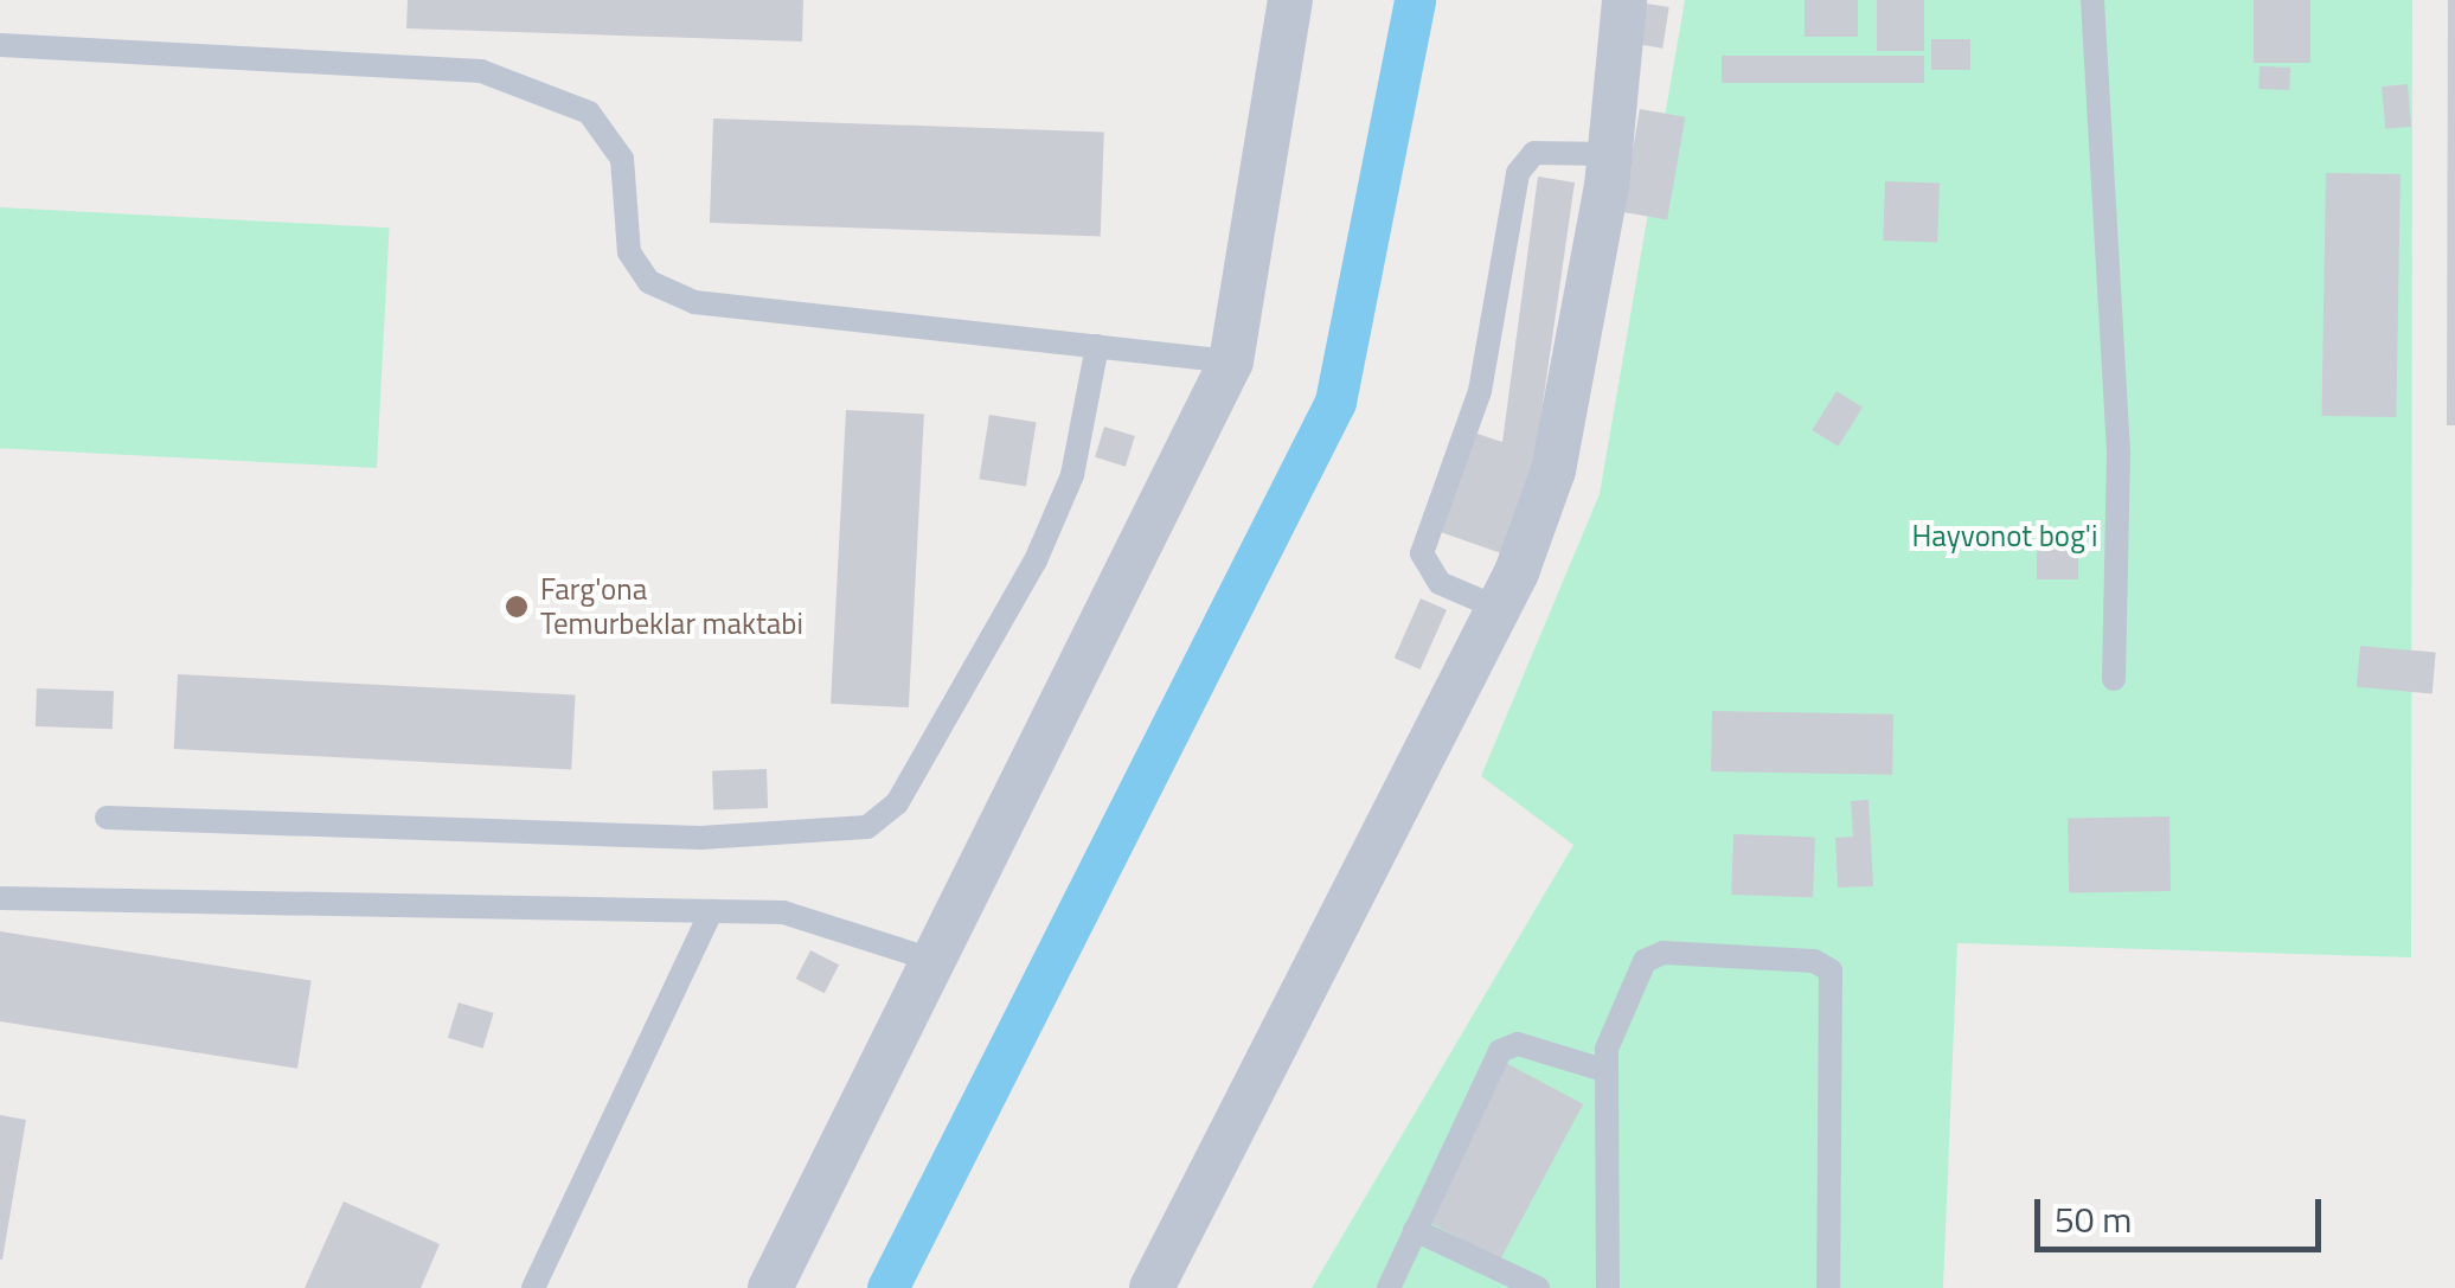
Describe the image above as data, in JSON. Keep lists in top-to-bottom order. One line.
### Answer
{"parks":["Hayvonot bog'i"],"places":["Farg'ona Temurbeklar maktabi"],"scale_bar":"50 m"}
